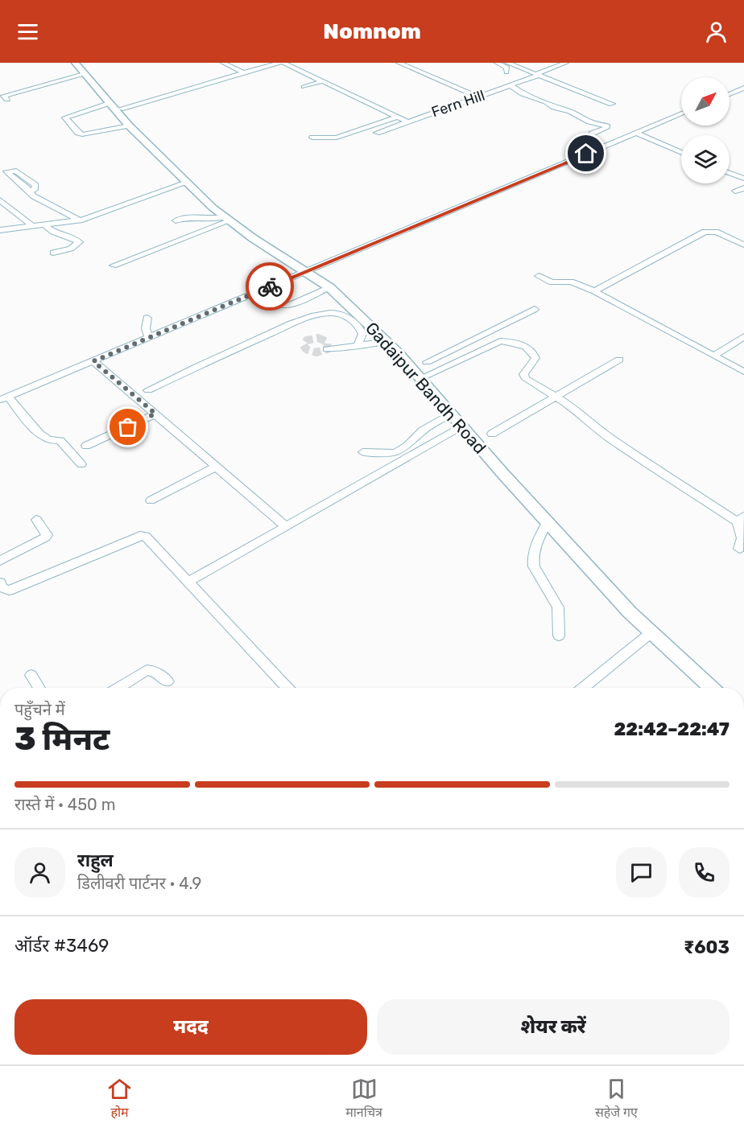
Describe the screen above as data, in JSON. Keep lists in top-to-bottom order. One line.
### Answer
{"streets":{"street":["Fern Hill","Gadaipur Bandh Road"]},"north":"top right","page":{"header":"Nomnom","heading":["3 मिनट","पहुँचने में","22:42–22:47"],"panel":["राहुल","डिलीवरी पार्टनर · 4.9","ऑर्डर #3469","₹603"],"bar":"रास्ते में · 450 m","buttons":["मदद","शेयर करें"],"tabs":["होम","मानचित्र","सहेजे गए"]}}
